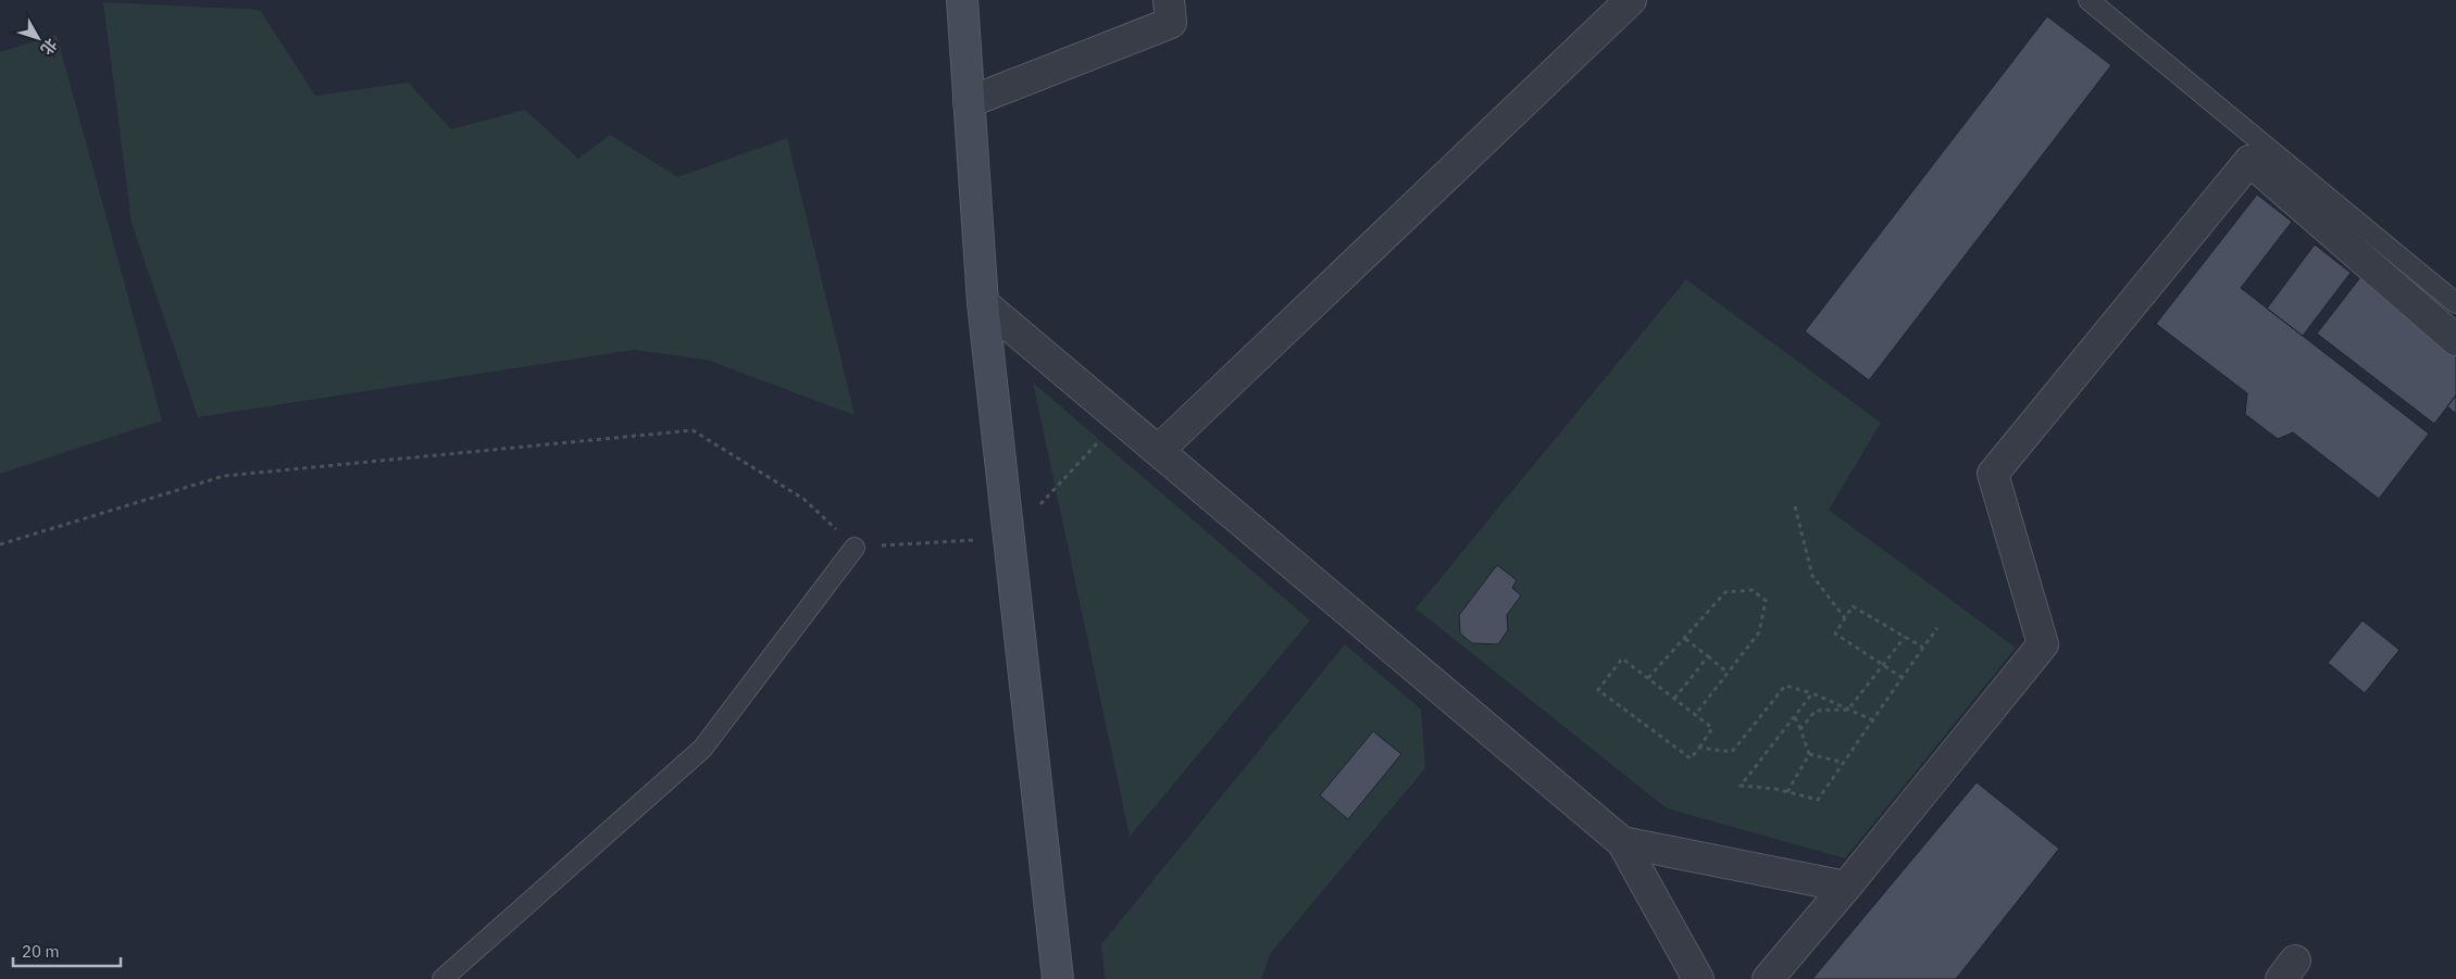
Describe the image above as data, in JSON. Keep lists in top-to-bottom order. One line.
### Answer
{"scale_bar":"20 m","north":"bottom right"}
